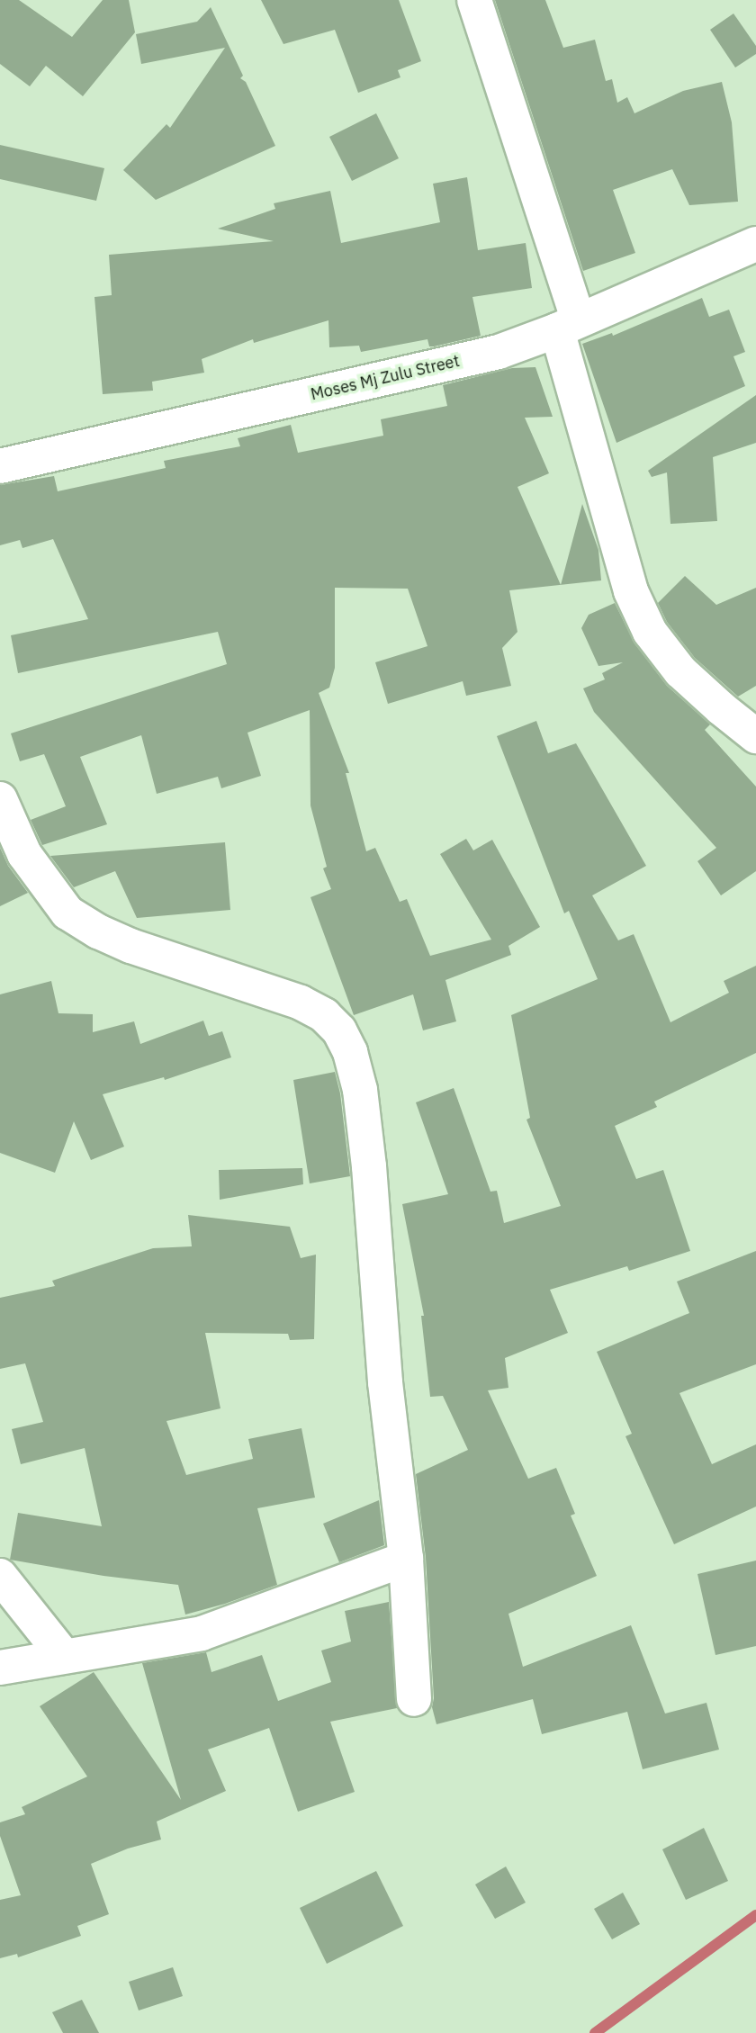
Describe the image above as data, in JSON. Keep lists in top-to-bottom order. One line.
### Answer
{"streets":{"street":["Moses Mj Zulu Street"]}}
